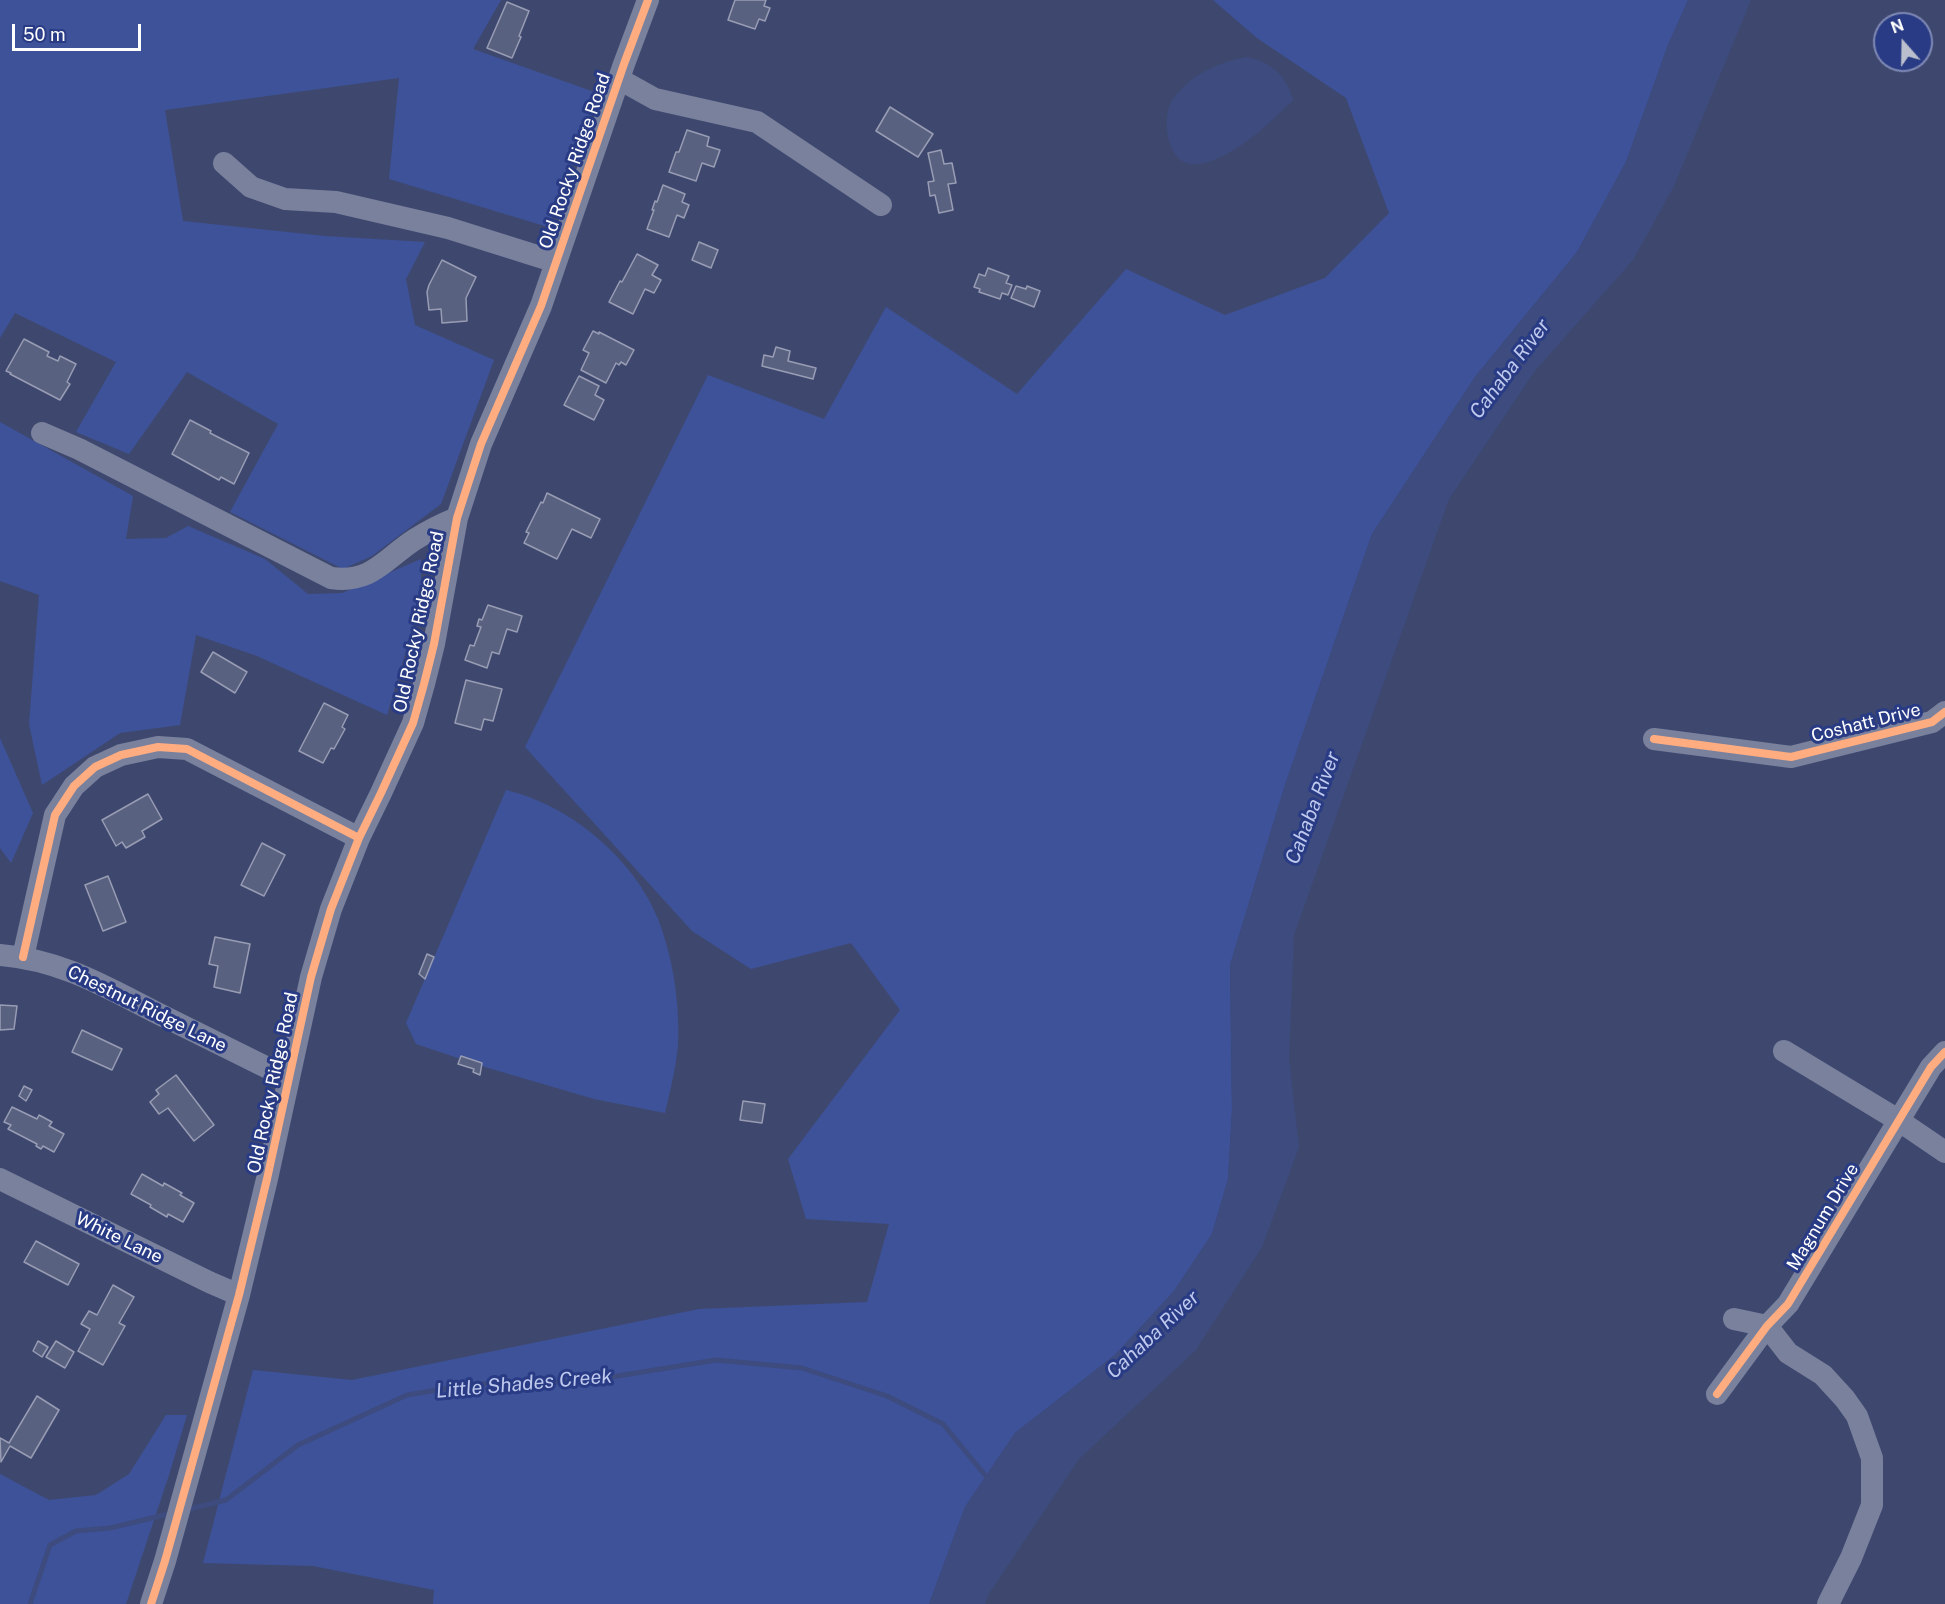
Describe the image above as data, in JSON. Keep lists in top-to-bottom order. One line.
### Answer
{"streets":{"street":["Old Rocky Ridge Road","Coshatt Drive","Chestnut Ridge Lane","Magnum Drive","White Lane"]},"crossings":[["Old Rocky Ridge Road","Chestnut Ridge Lane"],["Old Rocky Ridge Road","White Lane"]],"water":["Cahaba River","Little Shades Creek"],"scale_bar":"50 m","north":"top"}
